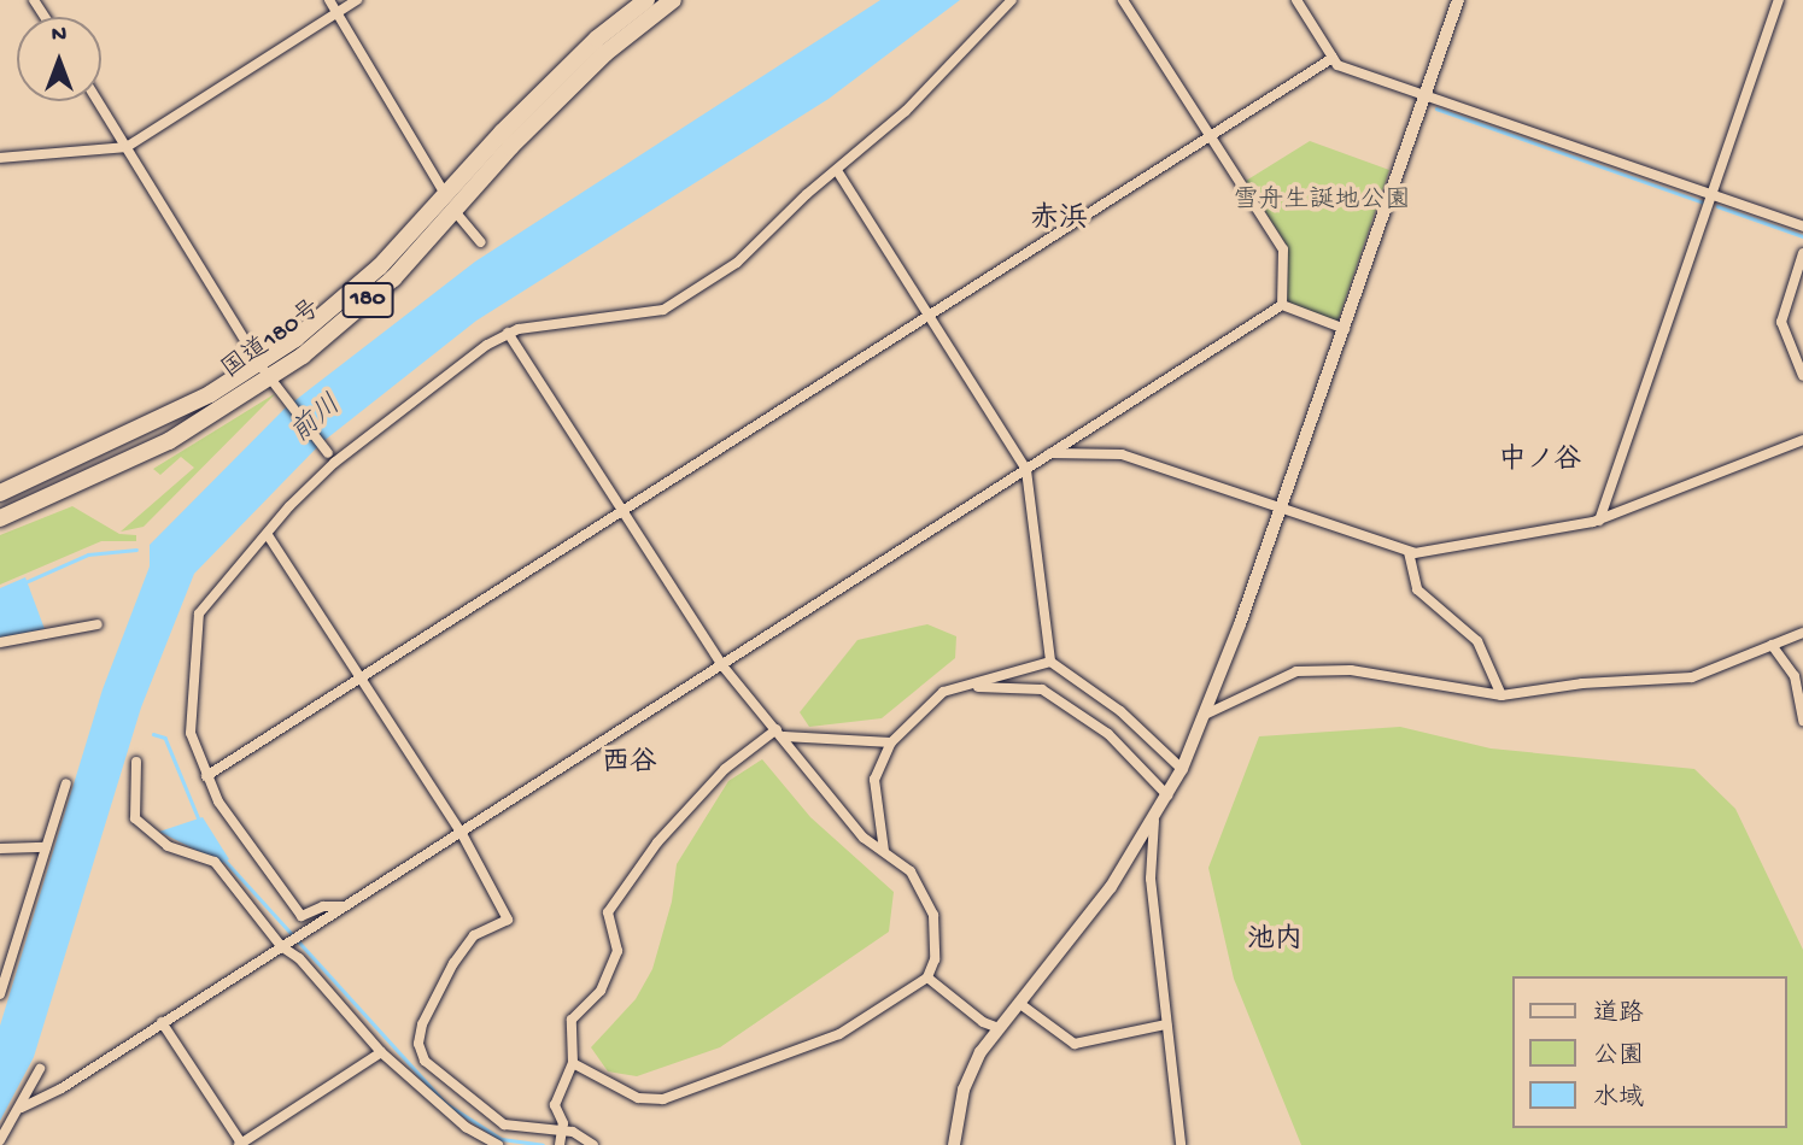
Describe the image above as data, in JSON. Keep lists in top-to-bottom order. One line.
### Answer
{"streets":{"highway":["180","国道180号"]},"districts":["赤浜","中ノ谷","西谷","池内"],"water":["前川"],"parks":["雪舟生誕地公園"],"legend":["道路","公園","水域"],"north":"top"}
